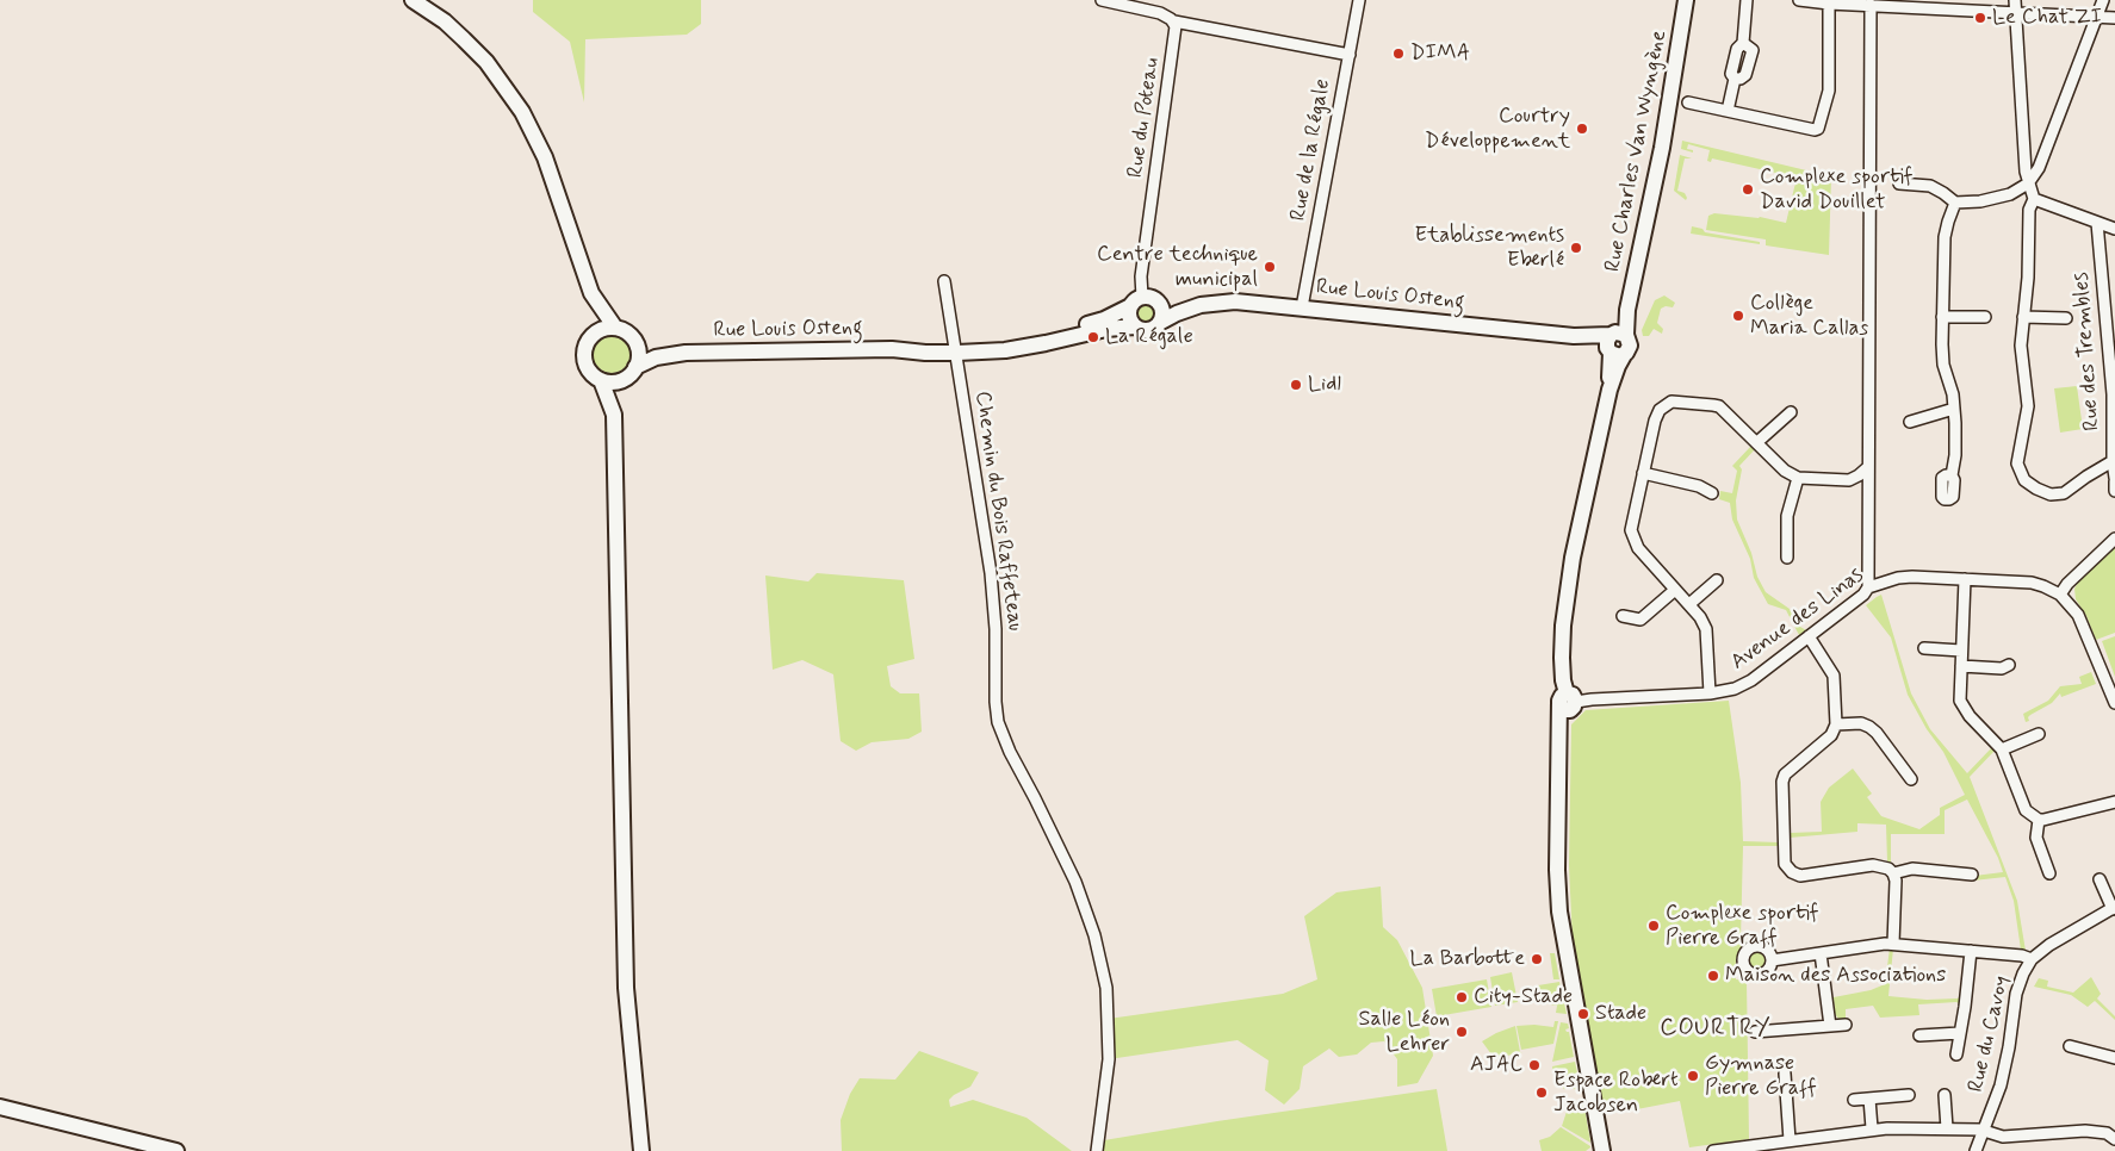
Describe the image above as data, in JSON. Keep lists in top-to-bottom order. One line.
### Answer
{"streets":{"street":["Rue du Poteau","Rue de la Régale","Rue Charles Van Wyngène","Rue Louis Osteng","Rue des Trembles","Chemin du Bois Raffeteau","Avenue des Linas","Rue du Cavoy"]},"crossings":[["Rue du Poteau","Rue Louis Osteng"],["Rue de la Régale","Rue Louis Osteng"],["Rue Charles Van Wyngène","Rue Louis Osteng"],["Rue Charles Van Wyngène","Avenue des Linas"],["Rue Louis Osteng","Chemin du Bois Raffeteau"]],"districts":["COURTRY"],"places":["Le Chat ZI","DIMA","Courtry Développement","Complexe sportif David Douillet","Etablissements Eberlé","Centre technique municipal","Collège Maria Callas","La Régale","Lidl","Complexe sportif Pierre Graff","La Barbotte","Maison des Associations","City-Stade","Stade","Salle Léon Lehrer","AJAC","Gymnase Pierre Graff","Espace Robert Jacobsen"]}
